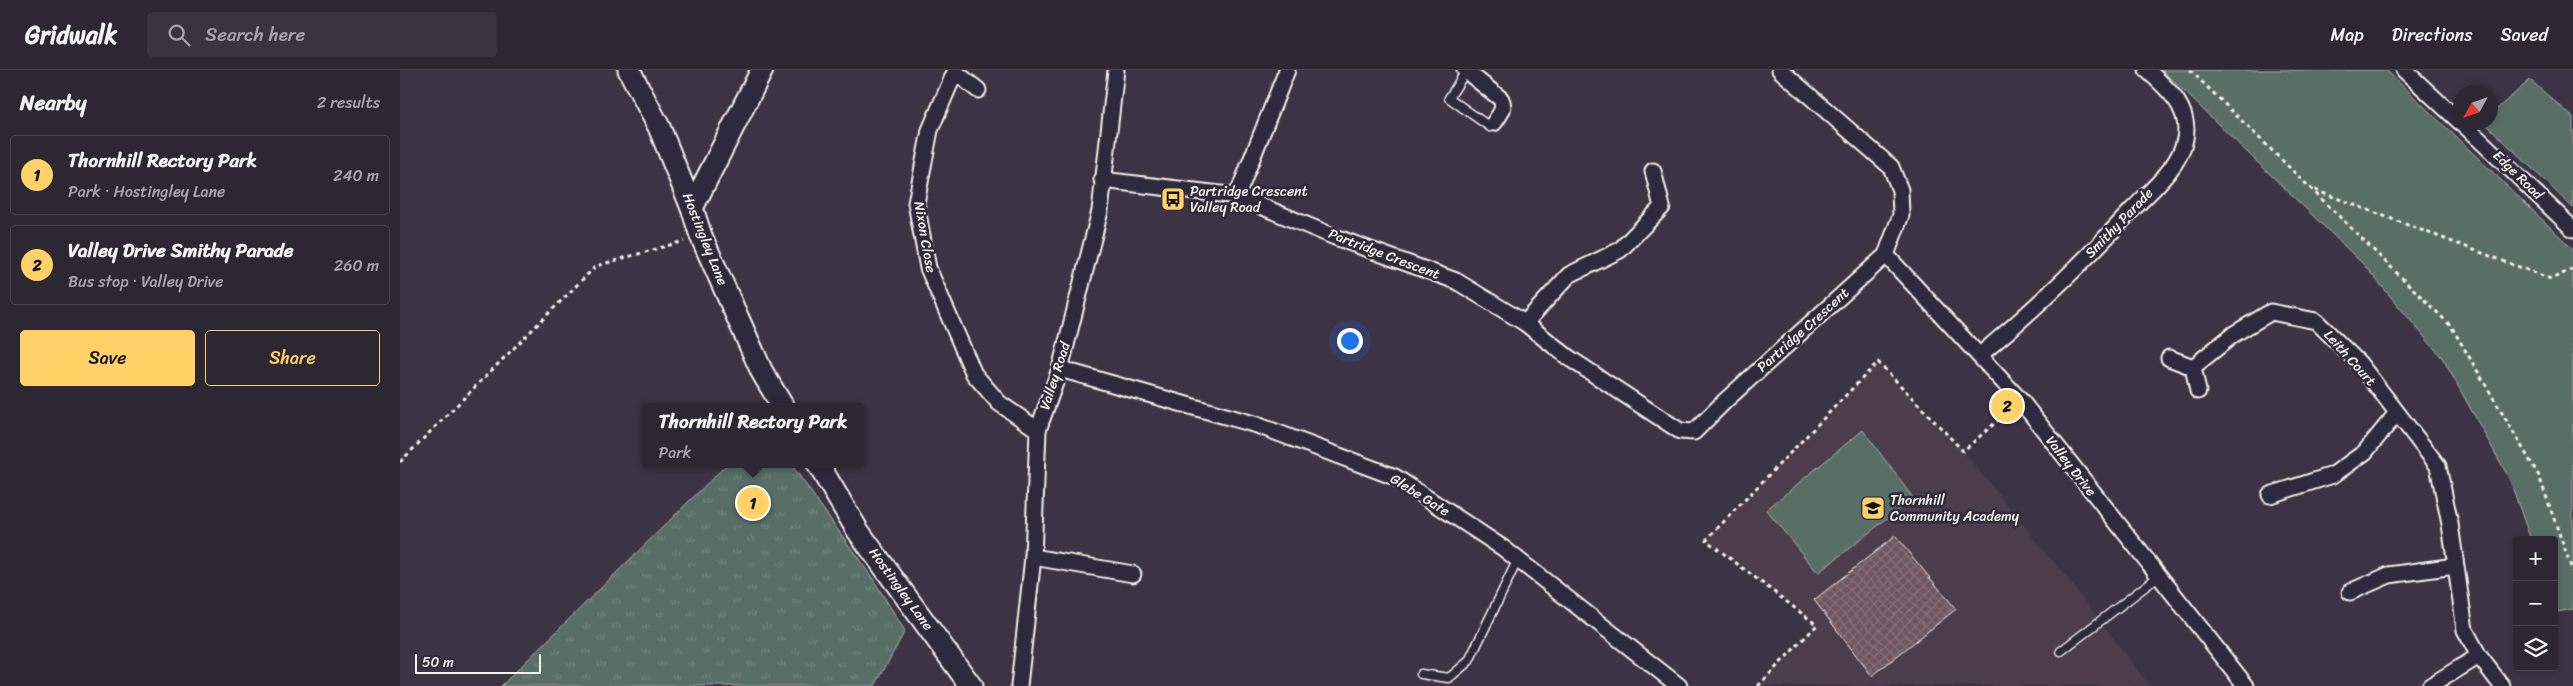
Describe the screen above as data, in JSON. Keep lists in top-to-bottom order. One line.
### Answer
{"streets":{"main road":["Hostingley Lane"],"street":["Edge Road","Smithy Parade","Nixon Close","Partridge Crescent","Leith Court","Valley Road","Valley Drive","Glebe Gate"]},"crossings":[["Smithy Parade","Valley Drive"],["Nixon Close","Valley Road"],["Partridge Crescent","Valley Road"],["Partridge Crescent","Valley Drive"],["Valley Road","Glebe Gate"]],"places":{"bus stop":["Partridge Crescent Valley Road"],"school or university":["Thornhill Community Academy"]},"scale_bar":"50 m","north":"bottom left","page":{"header":"Gridwalk","search":"Search here","nav":["Map","Directions","Saved"],"heading":["Nearby","2 results"],"list":[{"mark":"1","name":"Thornhill Rectory Park","note":"Park · Hostingley Lane","value":"240 m"},{"mark":"2","name":"Valley Drive Smithy Parade","note":"Bus stop · Valley Drive","value":"260 m"}],"buttons":["Save","Share"],"pins":["2","1"],"popup":["Thornhill Rectory Park","Park"],"map_buttons":["+","−"],"scale":"50 m"}}
